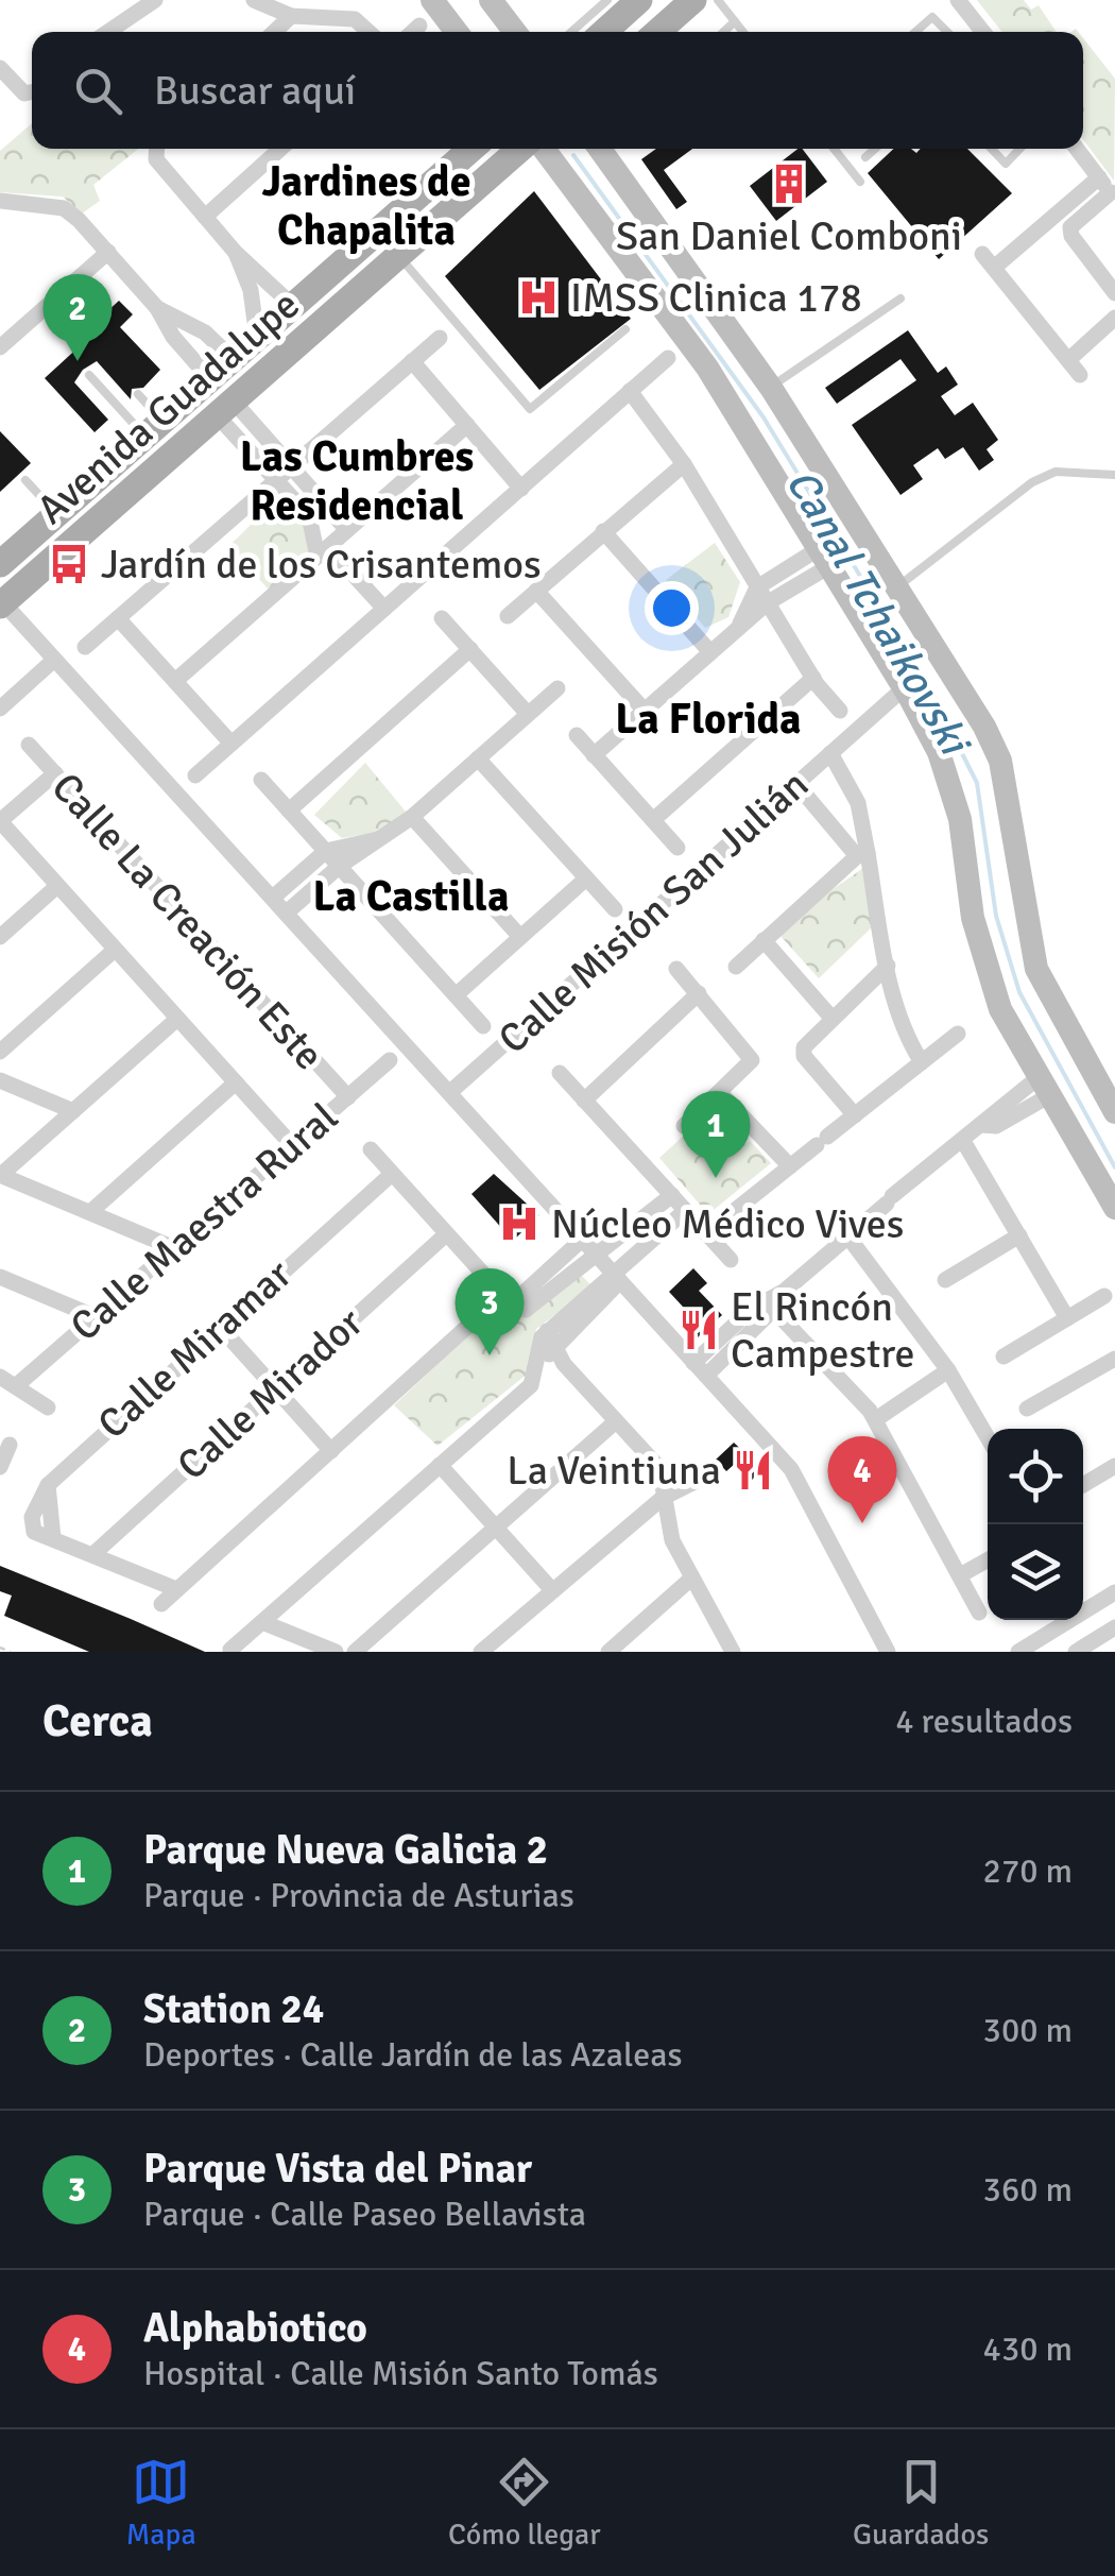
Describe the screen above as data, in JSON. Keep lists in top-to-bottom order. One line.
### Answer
{"streets":{"main road":["Avenida Guadalupe"],"street":["Calle Misión San Julián","Calle La Creación Este","Calle Maestra Rural","Calle Miramar","Calle Mirador"]},"crossings":[["Calle La Creación Este","Calle Maestra Rural"],["Calle Miramar","Calle Mirador"]],"districts":["Jardines de Chapalita","Las Cumbres Residencial","La Florida","La Castilla"],"water":["Canal Tchaikovski"],"places":{"building":["San Daniel Comboni"],"hospital":["IMSS Clinica 178","Núcleo Médico Vives"],"bus stop":["Jardín de los Crisantemos"],"restaurant":["El Rincón Campestre","La Veintiuna"]},"page":{"search":"Buscar aquí","pins":["2","1","3","4"],"heading":["Cerca","4 resultados"],"list":[{"mark":"1","name":"Parque Nueva Galicia 2","note":"Parque · Provincia de Asturias","value":"270 m"},{"mark":"2","name":"Station 24","note":"Deportes · Calle Jardín de las Azaleas","value":"300 m"},{"mark":"3","name":"Parque Vista del Pinar","note":"Parque · Calle Paseo Bellavista","value":"360 m"},{"mark":"4","name":"Alphabiotico","note":"Hospital · Calle Misión Santo Tomás","value":"430 m"}],"nav":["Mapa","Cómo llegar","Guardados"]}}
